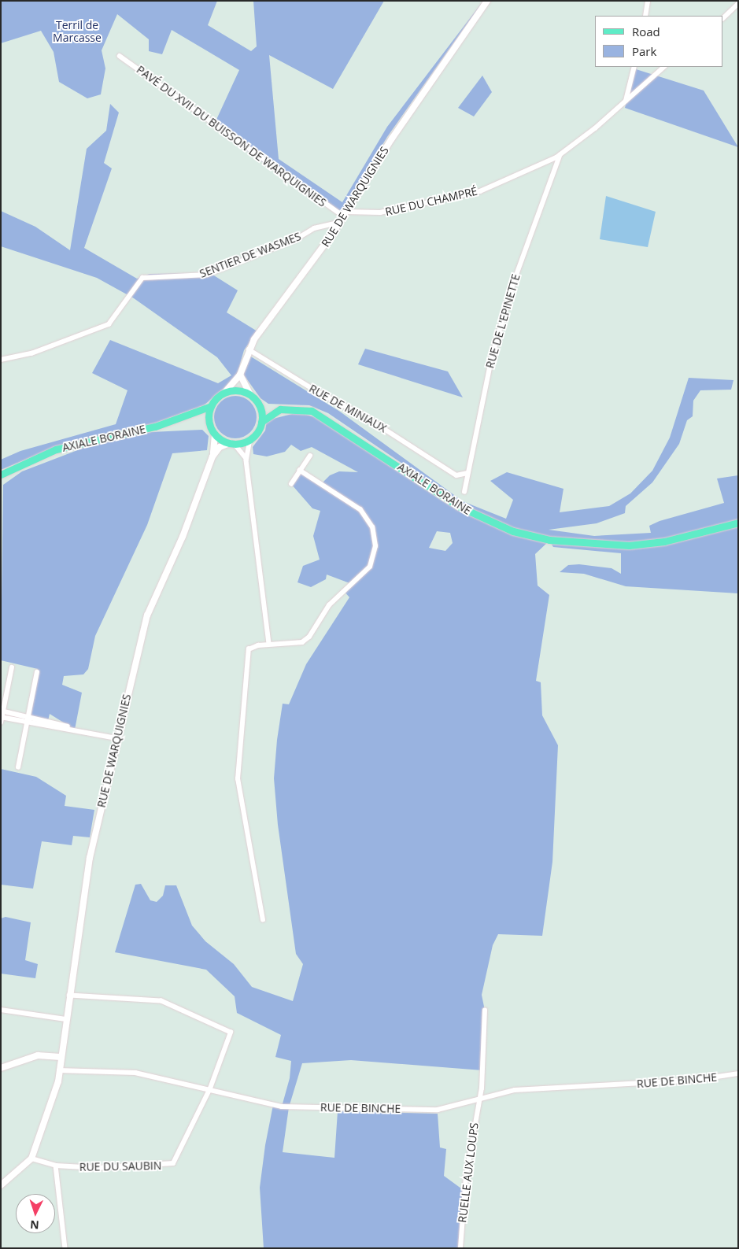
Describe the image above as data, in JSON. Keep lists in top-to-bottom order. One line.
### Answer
{"streets":{"main road":["AXIALE BORAINE"],"street":["PAVÉ DU XVII DU BUISSON DE WARQUIGNIES","RUE DE WARQUIGNIES","RUE DU CHAMPRÉ","SENTIER DE WASMES","RUE DE L'EPINETTE","RUE DE MINIAUX","RUE DE BINCHE","RUE DU SAUBIN","RUELLE AUX LOUPS"]},"crossings":[["PAVÉ DU XVII DU BUISSON DE WARQUIGNIES","RUE DE WARQUIGNIES"],["PAVÉ DU XVII DU BUISSON DE WARQUIGNIES","RUE DU CHAMPRÉ"],["RUE DE WARQUIGNIES","RUE DU CHAMPRÉ"],["RUE DE WARQUIGNIES","SENTIER DE WASMES"],["RUE DE WARQUIGNIES","RUE DE MINIAUX"],["RUE DE WARQUIGNIES","AXIALE BORAINE"],["RUE DU CHAMPRÉ","RUE DE L'EPINETTE"],["RUE DE L'EPINETTE","RUE DE MINIAUX"],["RUE DE BINCHE","RUE DU SAUBIN"],["RUE DE BINCHE","RUELLE AUX LOUPS"]],"parks":["Terril de Marcasse"],"legend":["Road","Park"],"north":"bottom"}
